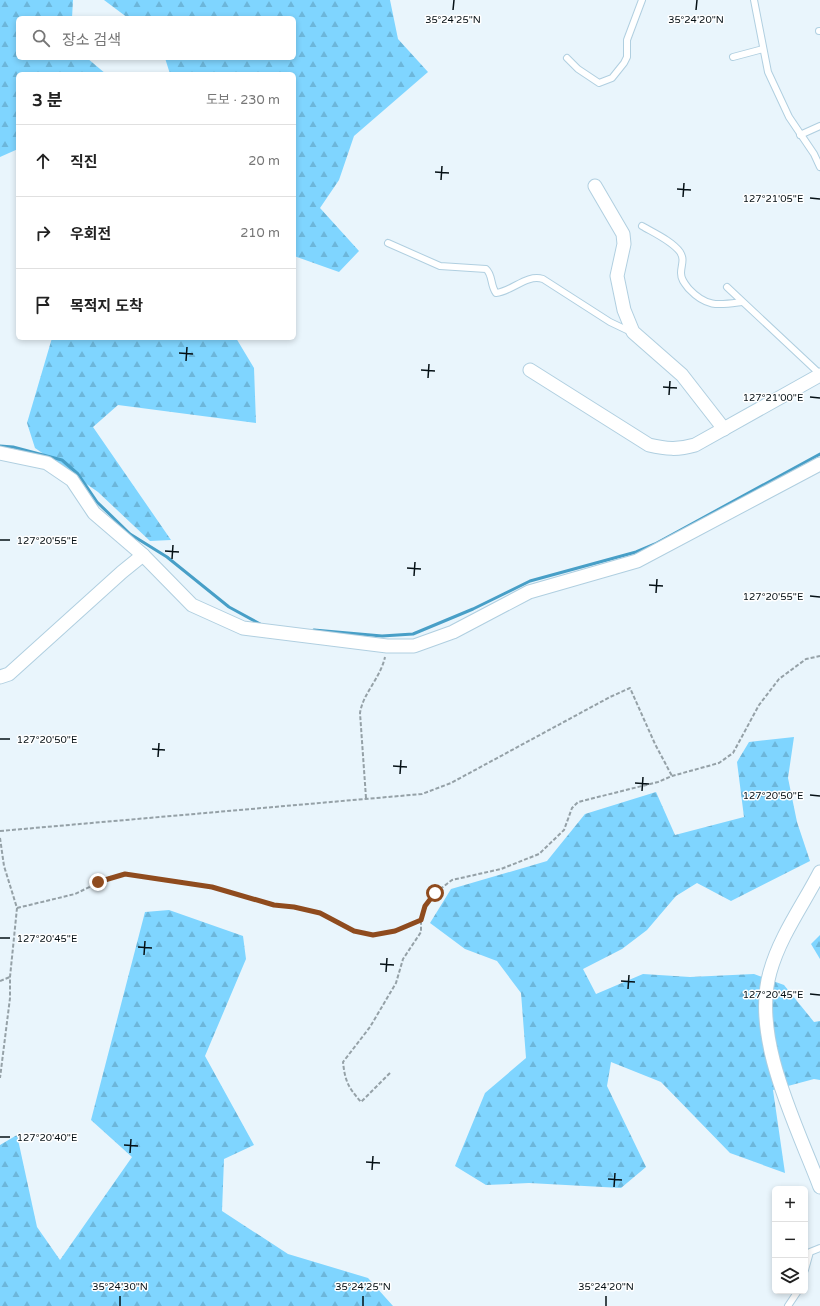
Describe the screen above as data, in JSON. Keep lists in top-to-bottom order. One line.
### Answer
{"page":{"search":"장소 검색","heading":["3 분","도보 · 230 m"],"list":[["직진","20 m"],["우회전","210 m"],"목적지 도착"],"map_buttons":["+","−"]},"coordinates":["35°24'25\"N","35°24'20\"N","127°21'05\"E","127°21'00\"E","127°20'55\"E","127°20'50\"E","127°20'45\"E","127°20'40\"E","35°24'30\"N"]}
